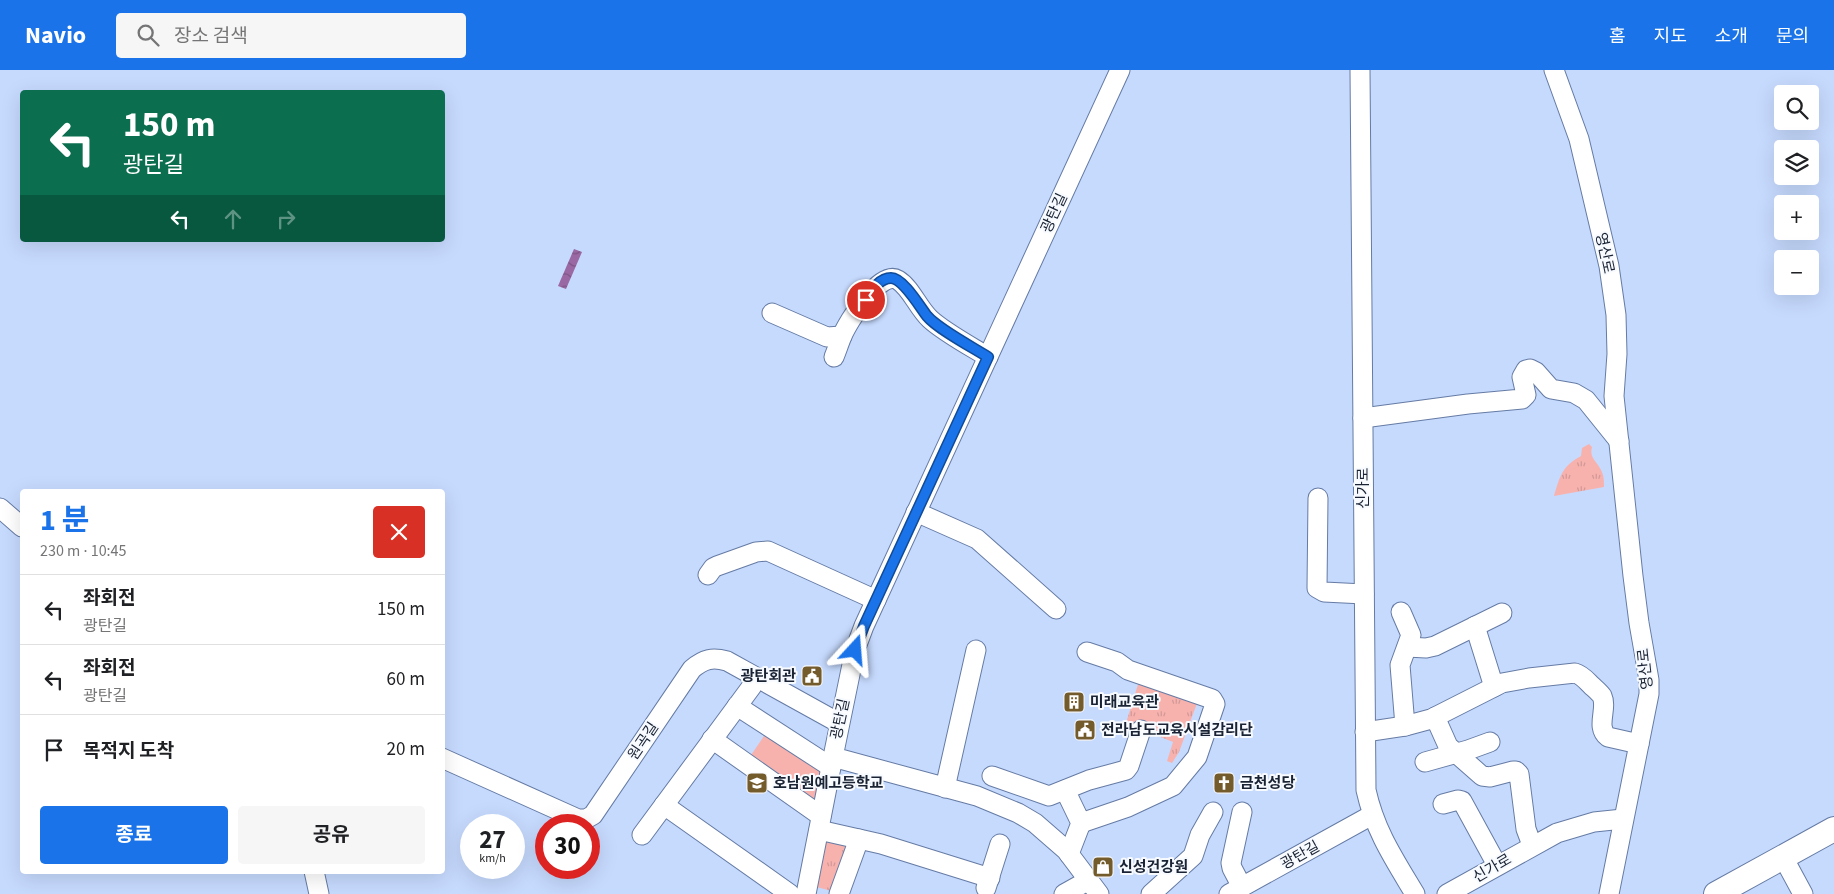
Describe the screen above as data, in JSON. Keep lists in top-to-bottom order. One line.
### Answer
{"streets":{"street":["광탄길","영산로","신가로","원곡길"]},"crossings":[["광탄길","신가로"],["광탄길","원곡길"],["영산로","신가로"]],"places":{"public building":["광탄회관","전라남도교육시설감리단"],"building":["미래교육관"],"school or university":["호남원예고등학교"],"church":["금천성당"],"shop":["신성건강원"]},"page":{"header":"Navio","search":"장소 검색","nav":["홈","지도","소개","문의"],"map_buttons":["+","−"],"turn":["150 m","광탄길"],"heading":["1 분","230 m · 10:45"],"list":[{"name":"좌회전","note":"광탄길","value":"150 m"},{"name":"좌회전","note":"광탄길","value":"60 m"},{"name":"목적지 도착","value":"20 m"}],"buttons":["종료","공유"],"speed":"27 km/h","limit":"30"}}
